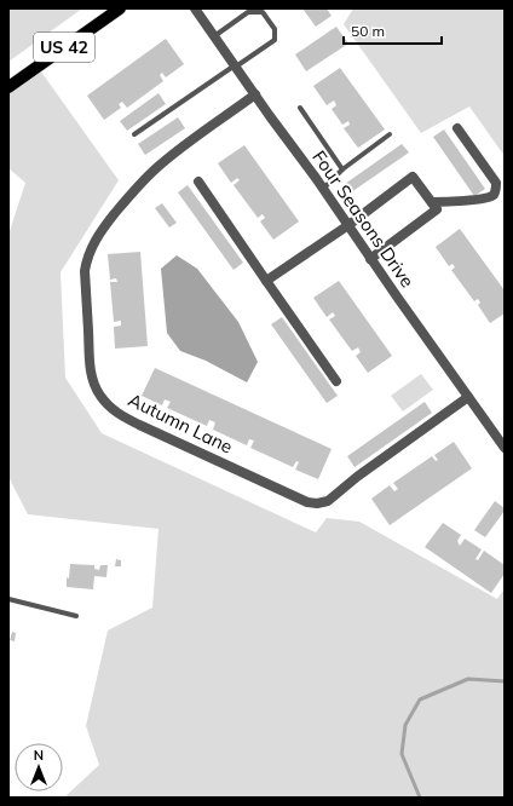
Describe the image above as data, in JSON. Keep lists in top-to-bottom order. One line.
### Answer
{"streets":{"main road":["US 42"],"street":["Four Seasons Drive","Autumn Lane"]},"crossings":[["Four Seasons Drive","Autumn Lane"]],"scale_bar":"50 m","north":"top"}
